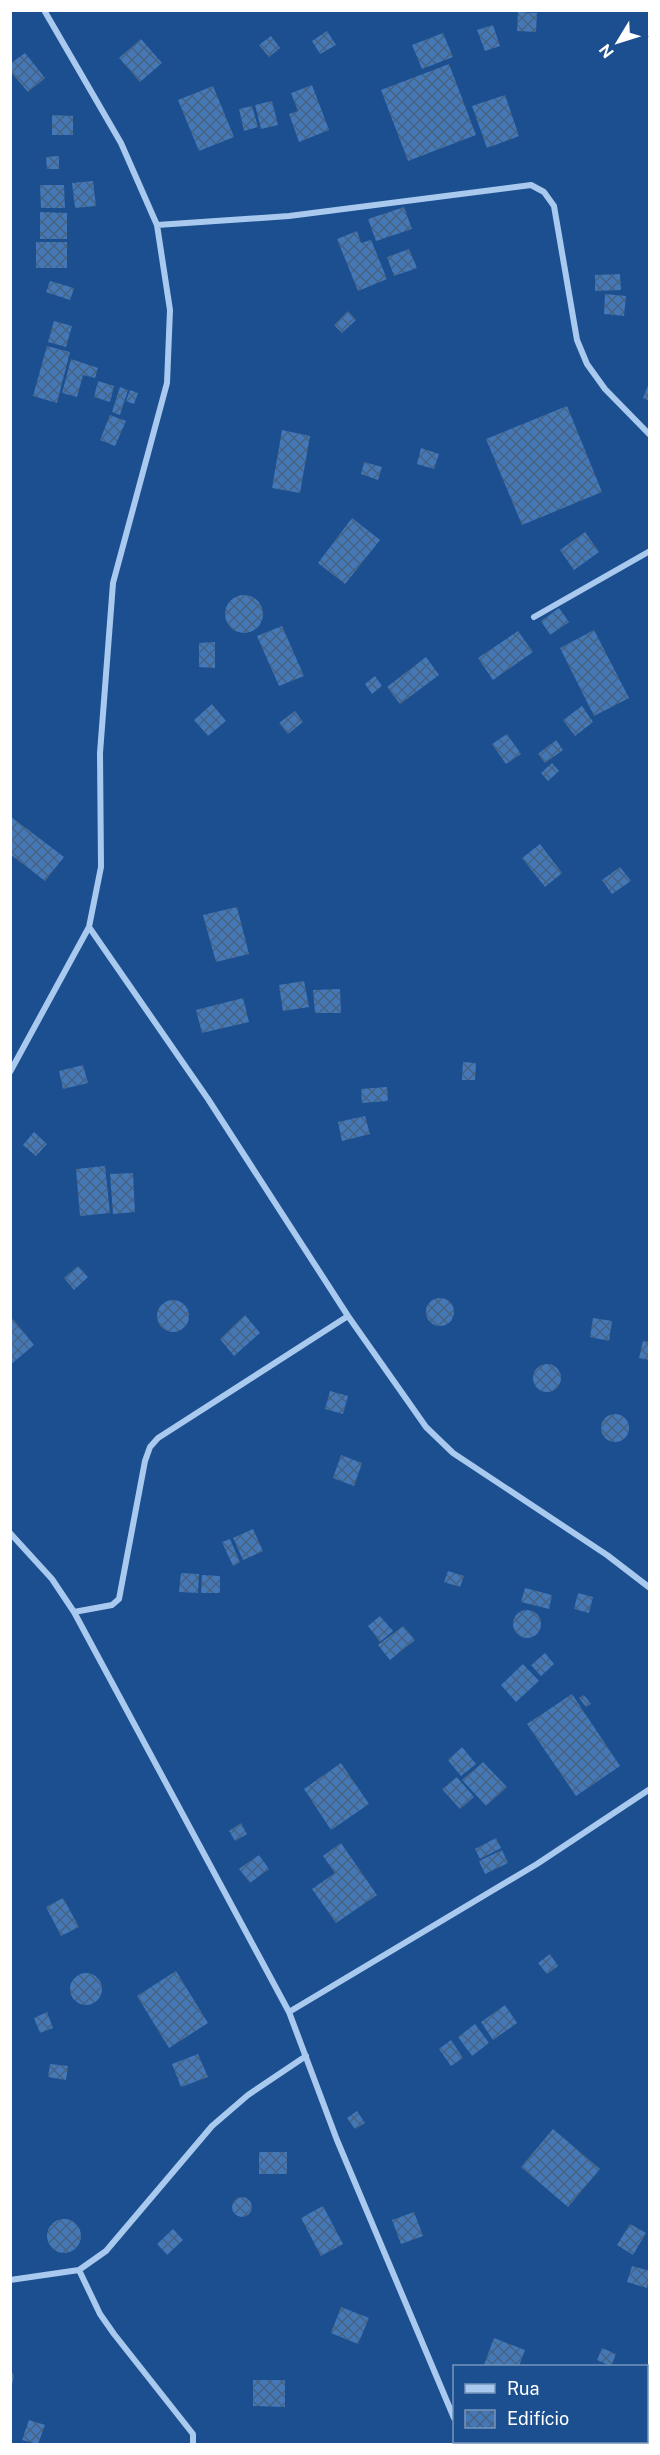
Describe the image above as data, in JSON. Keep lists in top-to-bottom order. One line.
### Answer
{"legend":["Rua","Edifício"],"north":"bottom left"}
